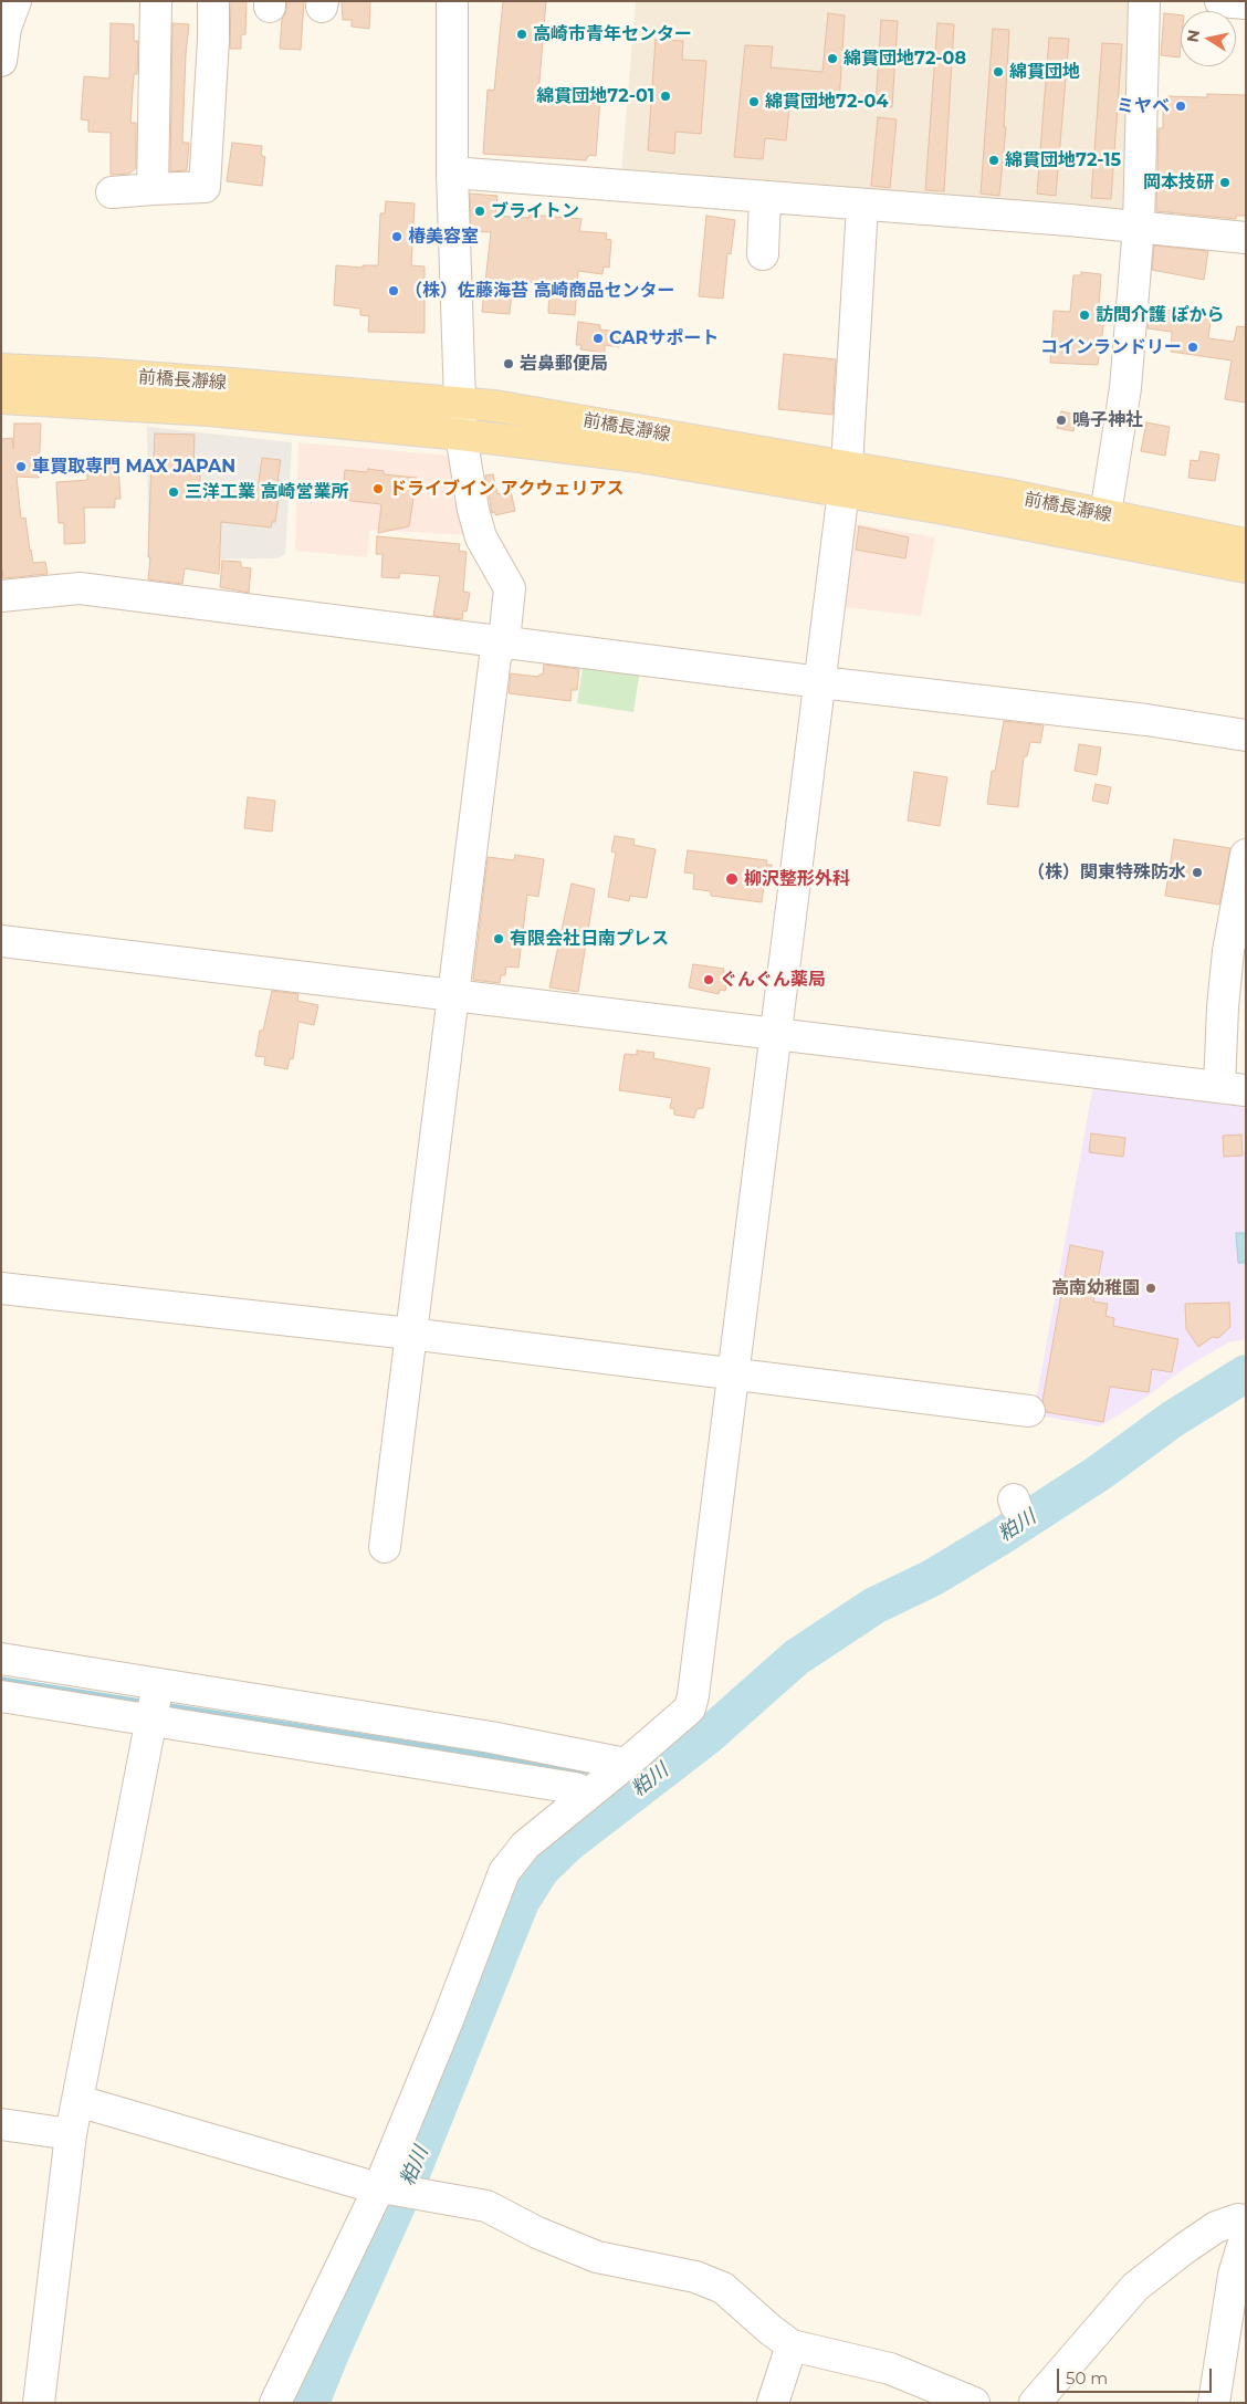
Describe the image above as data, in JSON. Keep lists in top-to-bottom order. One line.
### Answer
{"streets":{"main road":["前橋長瀞線"]},"water":["粕川"],"places":["高崎市青年センター","綿貫団地72-08","綿貫団地","綿貫団地72-01","綿貫団地72-04","ミヤベ","綿貫団地72-15","岡本技研","ブライトン","椿美容室","（株）佐藤海苔 高崎商品センター","訪問介護 ぽから","CARサポート","コインランドリー","岩鼻郵便局","鳴子神社","車買取専門 MAX JAPAN","ドライブイン アクウェリアス","三洋工業 高崎営業所","（株）関東特殊防水","柳沢整形外科","有限会社日南プレス","ぐんぐん薬局","高南幼稚園"],"scale_bar":"50 m","north":"left"}
